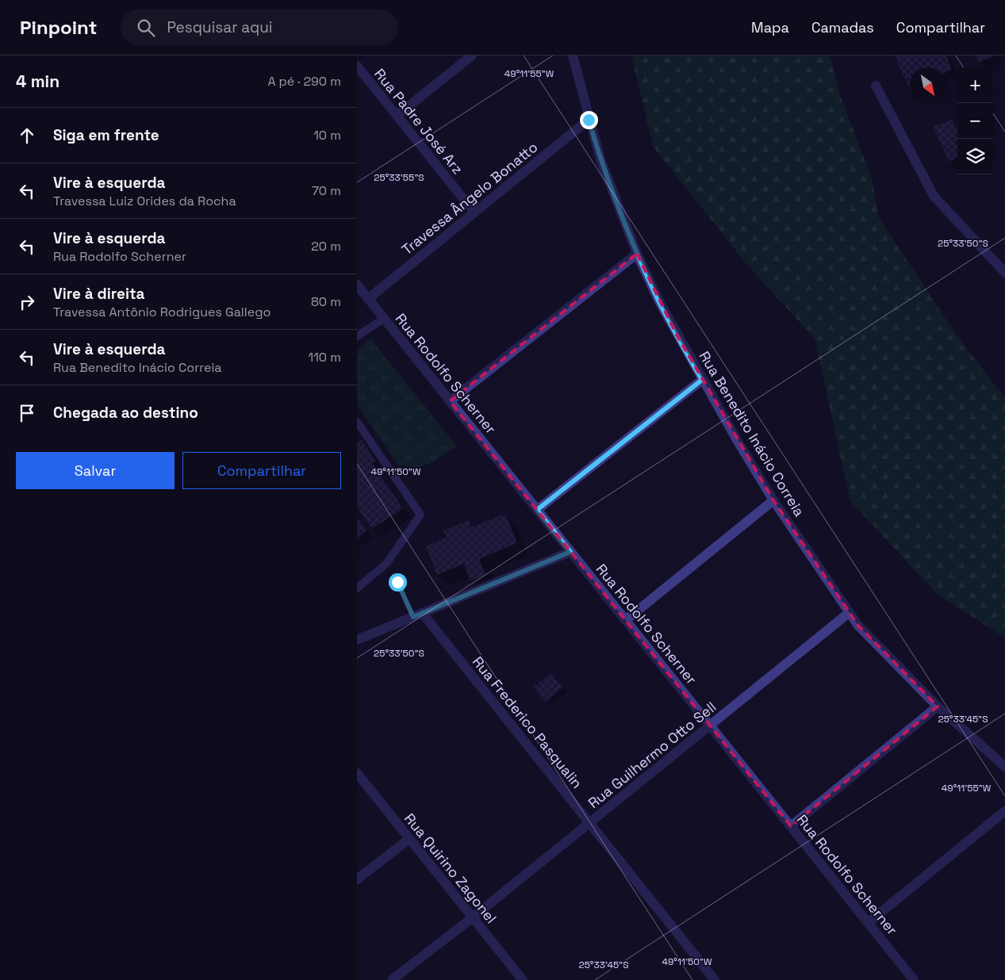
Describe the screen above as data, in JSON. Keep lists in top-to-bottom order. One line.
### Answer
{"streets":{"street":["Rua Padre José Arz","Travessa Ângelo Bonatto","Rua Rodolfo Scherner","Rua Benedito Inácio Correia","Rua Frederico Pasqualin","Rua Guilhermo Otto Sell","Rua Quirino Zagonel"]},"crossings":[["Rua Padre José Arz","Travessa Ângelo Bonatto"],["Travessa Ângelo Bonatto","Rua Rodolfo Scherner"],["Travessa Ângelo Bonatto","Rua Benedito Inácio Correia"],["Rua Rodolfo Scherner","Rua Guilhermo Otto Sell"],["Rua Benedito Inácio Correia","Rua Guilhermo Otto Sell"],["Rua Frederico Pasqualin","Rua Guilhermo Otto Sell"],["Rua Guilhermo Otto Sell","Rua Quirino Zagonel"]],"north":"bottom right","page":{"header":"Pinpoint","search":"Pesquisar aqui","nav":["Mapa","Camadas","Compartilhar"],"heading":["4 min","A pé · 290 m"],"map_buttons":["+","−"],"list":[["Siga em frente","10 m"],["Vire à esquerda","Travessa Luiz Orides da Rocha","70 m"],["Vire à esquerda","Rua Rodolfo Scherner","20 m"],["Vire à direita","Travessa Antônio Rodrigues Gallego","80 m"],["Vire à esquerda","Rua Benedito Inácio Correia","110 m"],"Chegada ao destino"],"buttons":["Salvar","Compartilhar"]},"coordinates":["49°11'55\"W","25°33'55\"S","25°33'50\"S","49°11'50\"W","25°33'45\"S"]}
